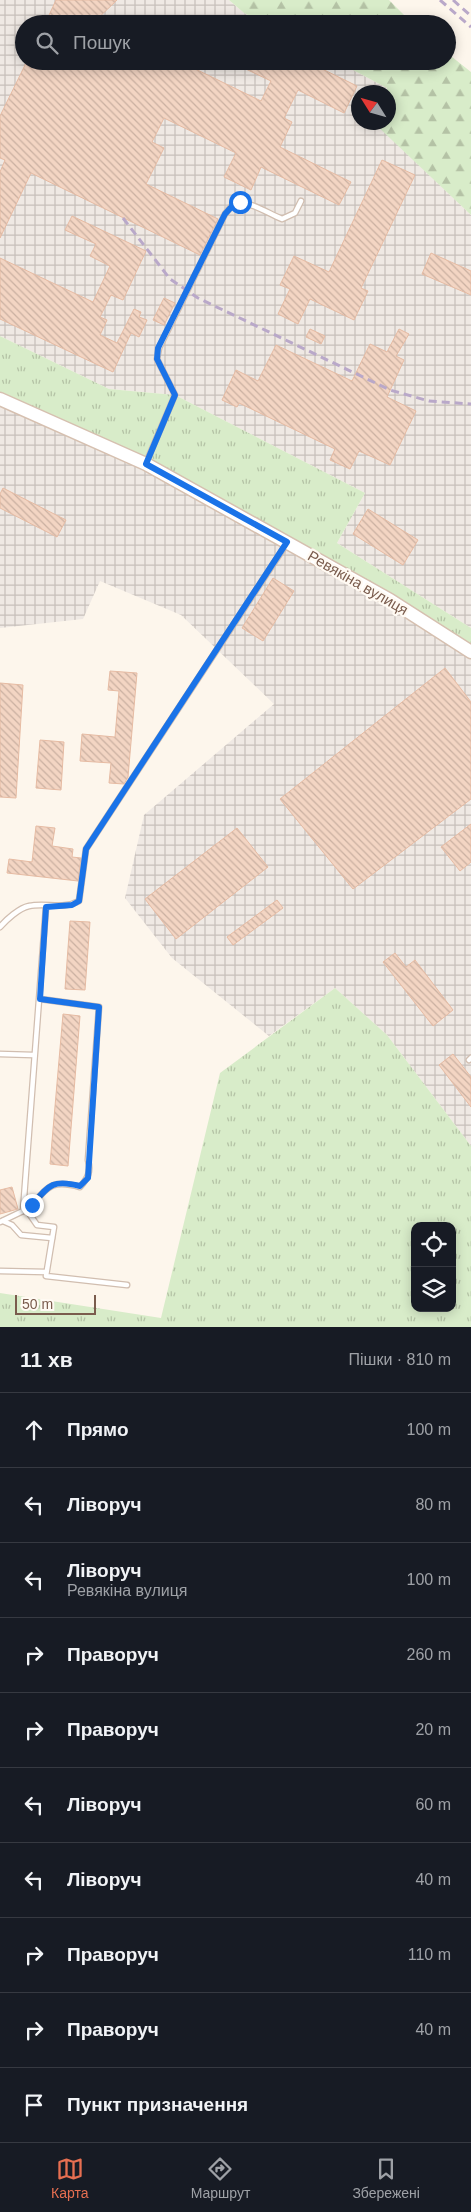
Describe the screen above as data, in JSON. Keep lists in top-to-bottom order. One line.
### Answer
{"streets":{"street":["Ревякіна вулиця"]},"scale_bar":"50 m","north":"top left","page":{"search":"Пошук","scale":"50 m","heading":["11 хв","Пішки · 810 m"],"list":[["Прямо","100 m"],["Ліворуч","80 m"],["Ліворуч","Ревякіна вулиця","100 m"],["Праворуч","260 m"],["Праворуч","20 m"],["Ліворуч","60 m"],["Ліворуч","40 m"],["Праворуч","110 m"],["Праворуч","40 m"],"Пункт призначення"],"nav":["Карта","Маршрут","Збережені"]}}
